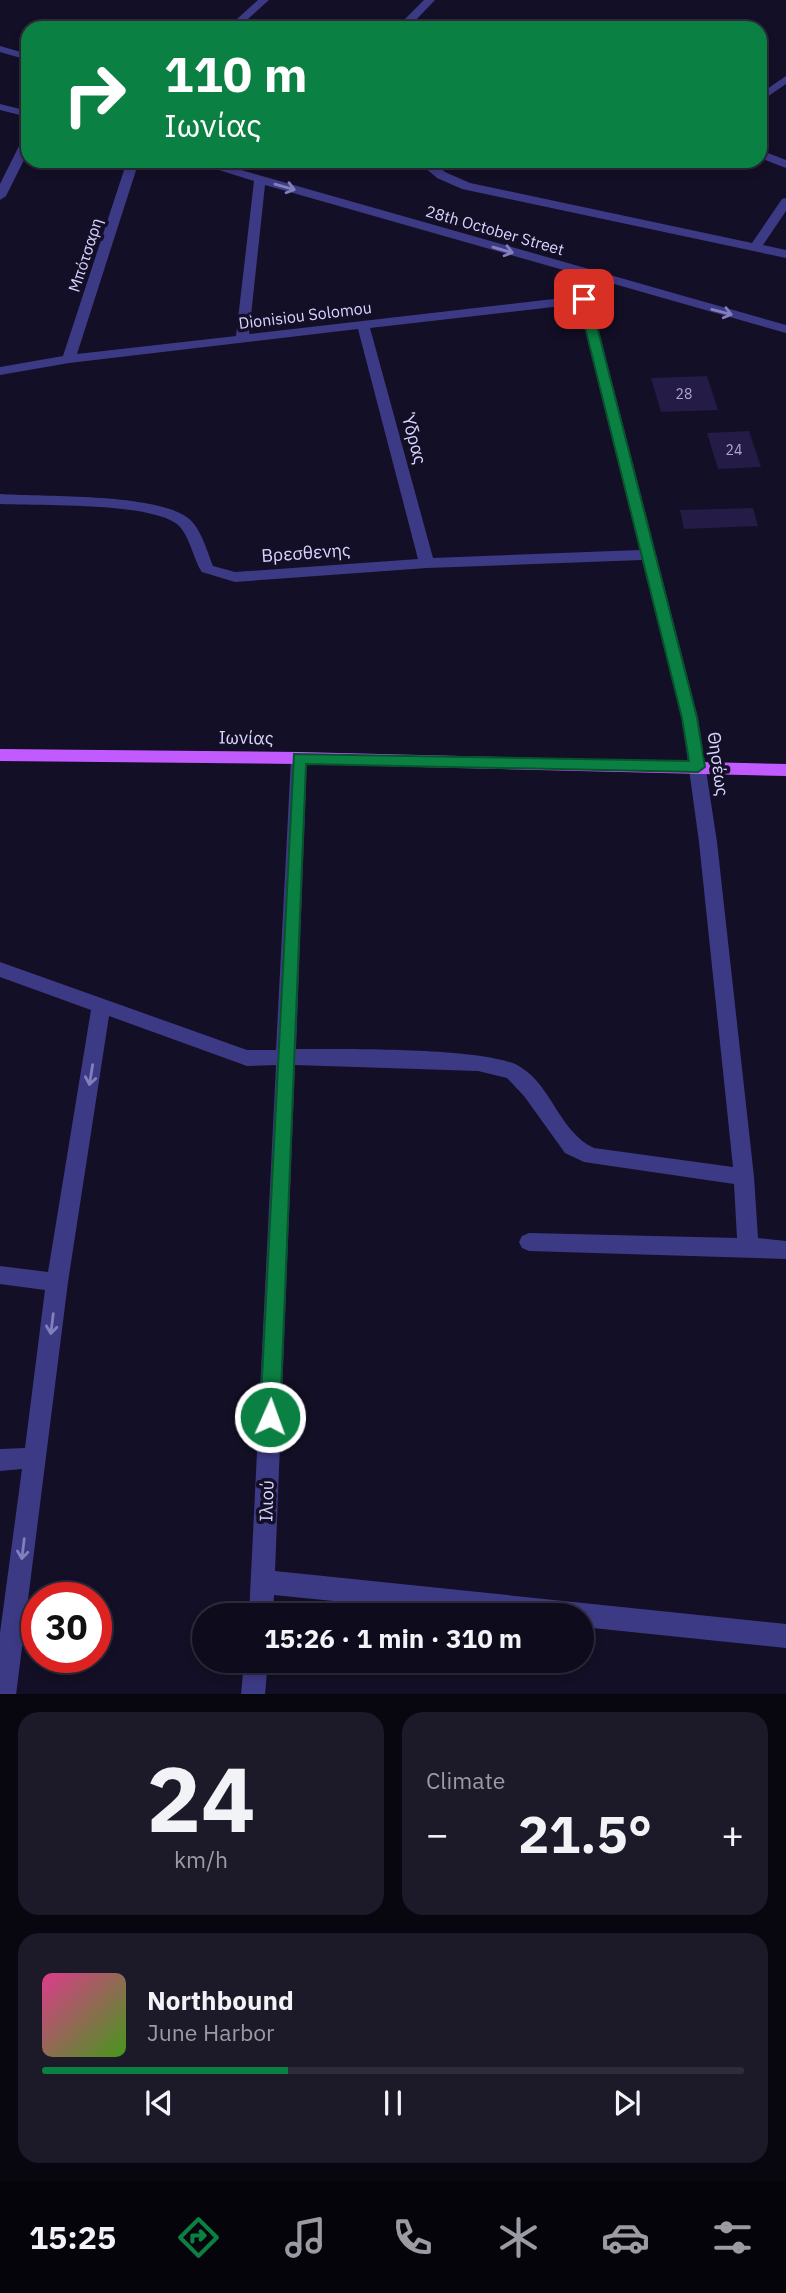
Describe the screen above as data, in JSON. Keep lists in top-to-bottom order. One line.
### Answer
{"streets":{"main road":["Ιωνίας"],"street":["28th October Street","Μπότσαρη","Dionisiou Solomou","Ύδρας","Βρεσθενης","Θησέως","Ιλιού"]},"crossings":[["28th October Street","Dionisiou Solomou"],["Μπότσαρη","Dionisiou Solomou"],["Dionisiou Solomou","Ύδρας"],["Dionisiou Solomou","Θησέως"],["Ύδρας","Βρεσθενης"],["Βρεσθενης","Θησέως"],["Ιωνίας","Θησέως"],["Ιωνίας","Ιλιού"]],"house_numbers":["28","24"],"page":{"turn":["110 m","Ιωνίας"],"limit":"30","trip":"15:26 · 1 min · 310 m","tile":[["24","km/h"],"Climate"],"heat":["−","21.5°","+"],"song":["Northbound","June Harbor"],"tabs":"15:25"}}
